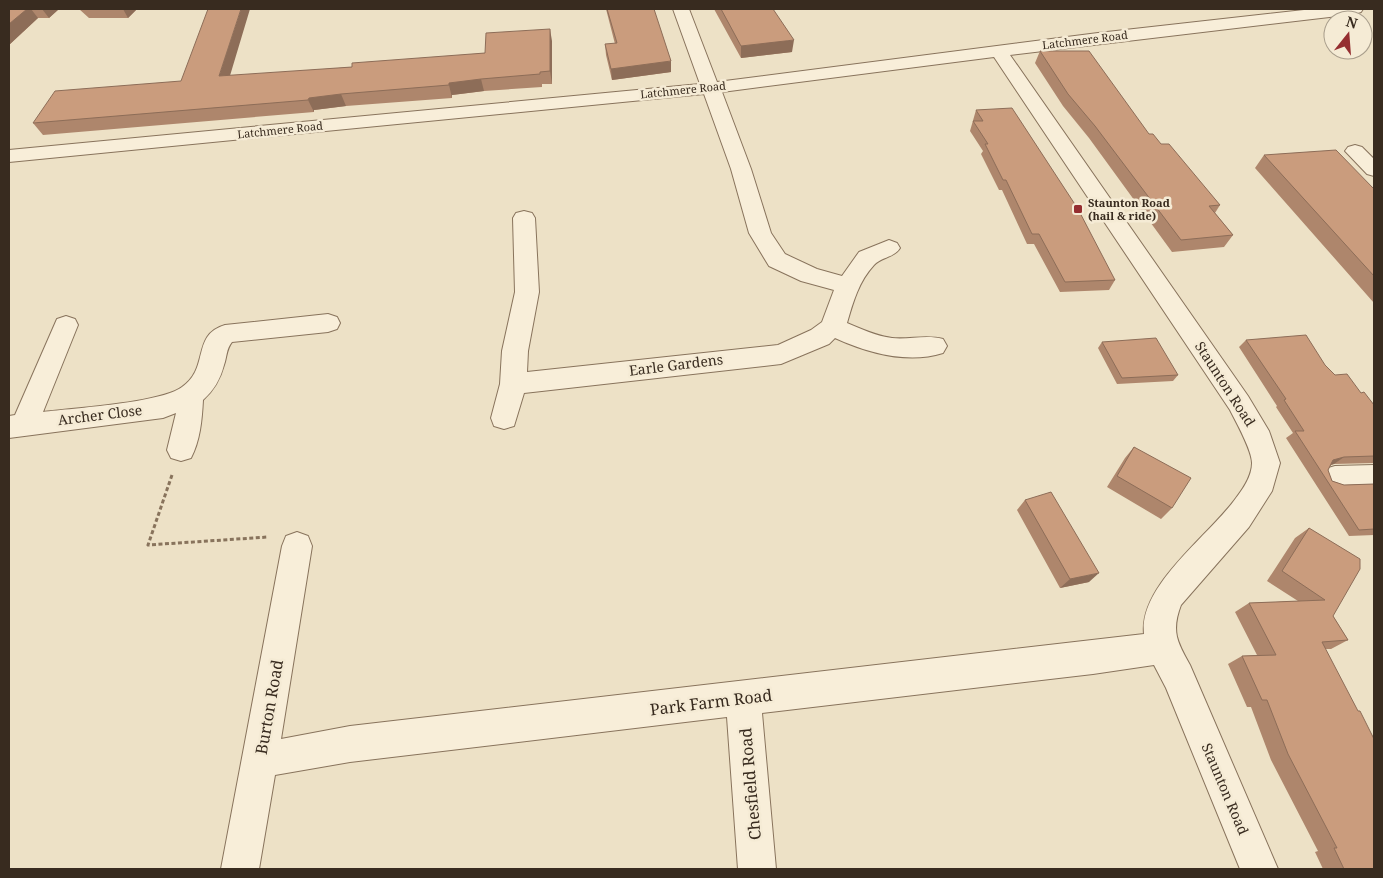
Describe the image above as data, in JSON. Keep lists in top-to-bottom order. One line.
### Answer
{"streets":{"street":["Latchmere Road","Earle Gardens","Staunton Road","Archer Close","Park Farm Road","Burton Road","Chesfield Road"]},"crossings":[["Latchmere Road","Staunton Road"],["Staunton Road","Park Farm Road"],["Park Farm Road","Burton Road"],["Park Farm Road","Chesfield Road"]],"places":{"transit":["Staunton Road (hail & ride)"]},"north":"top"}
